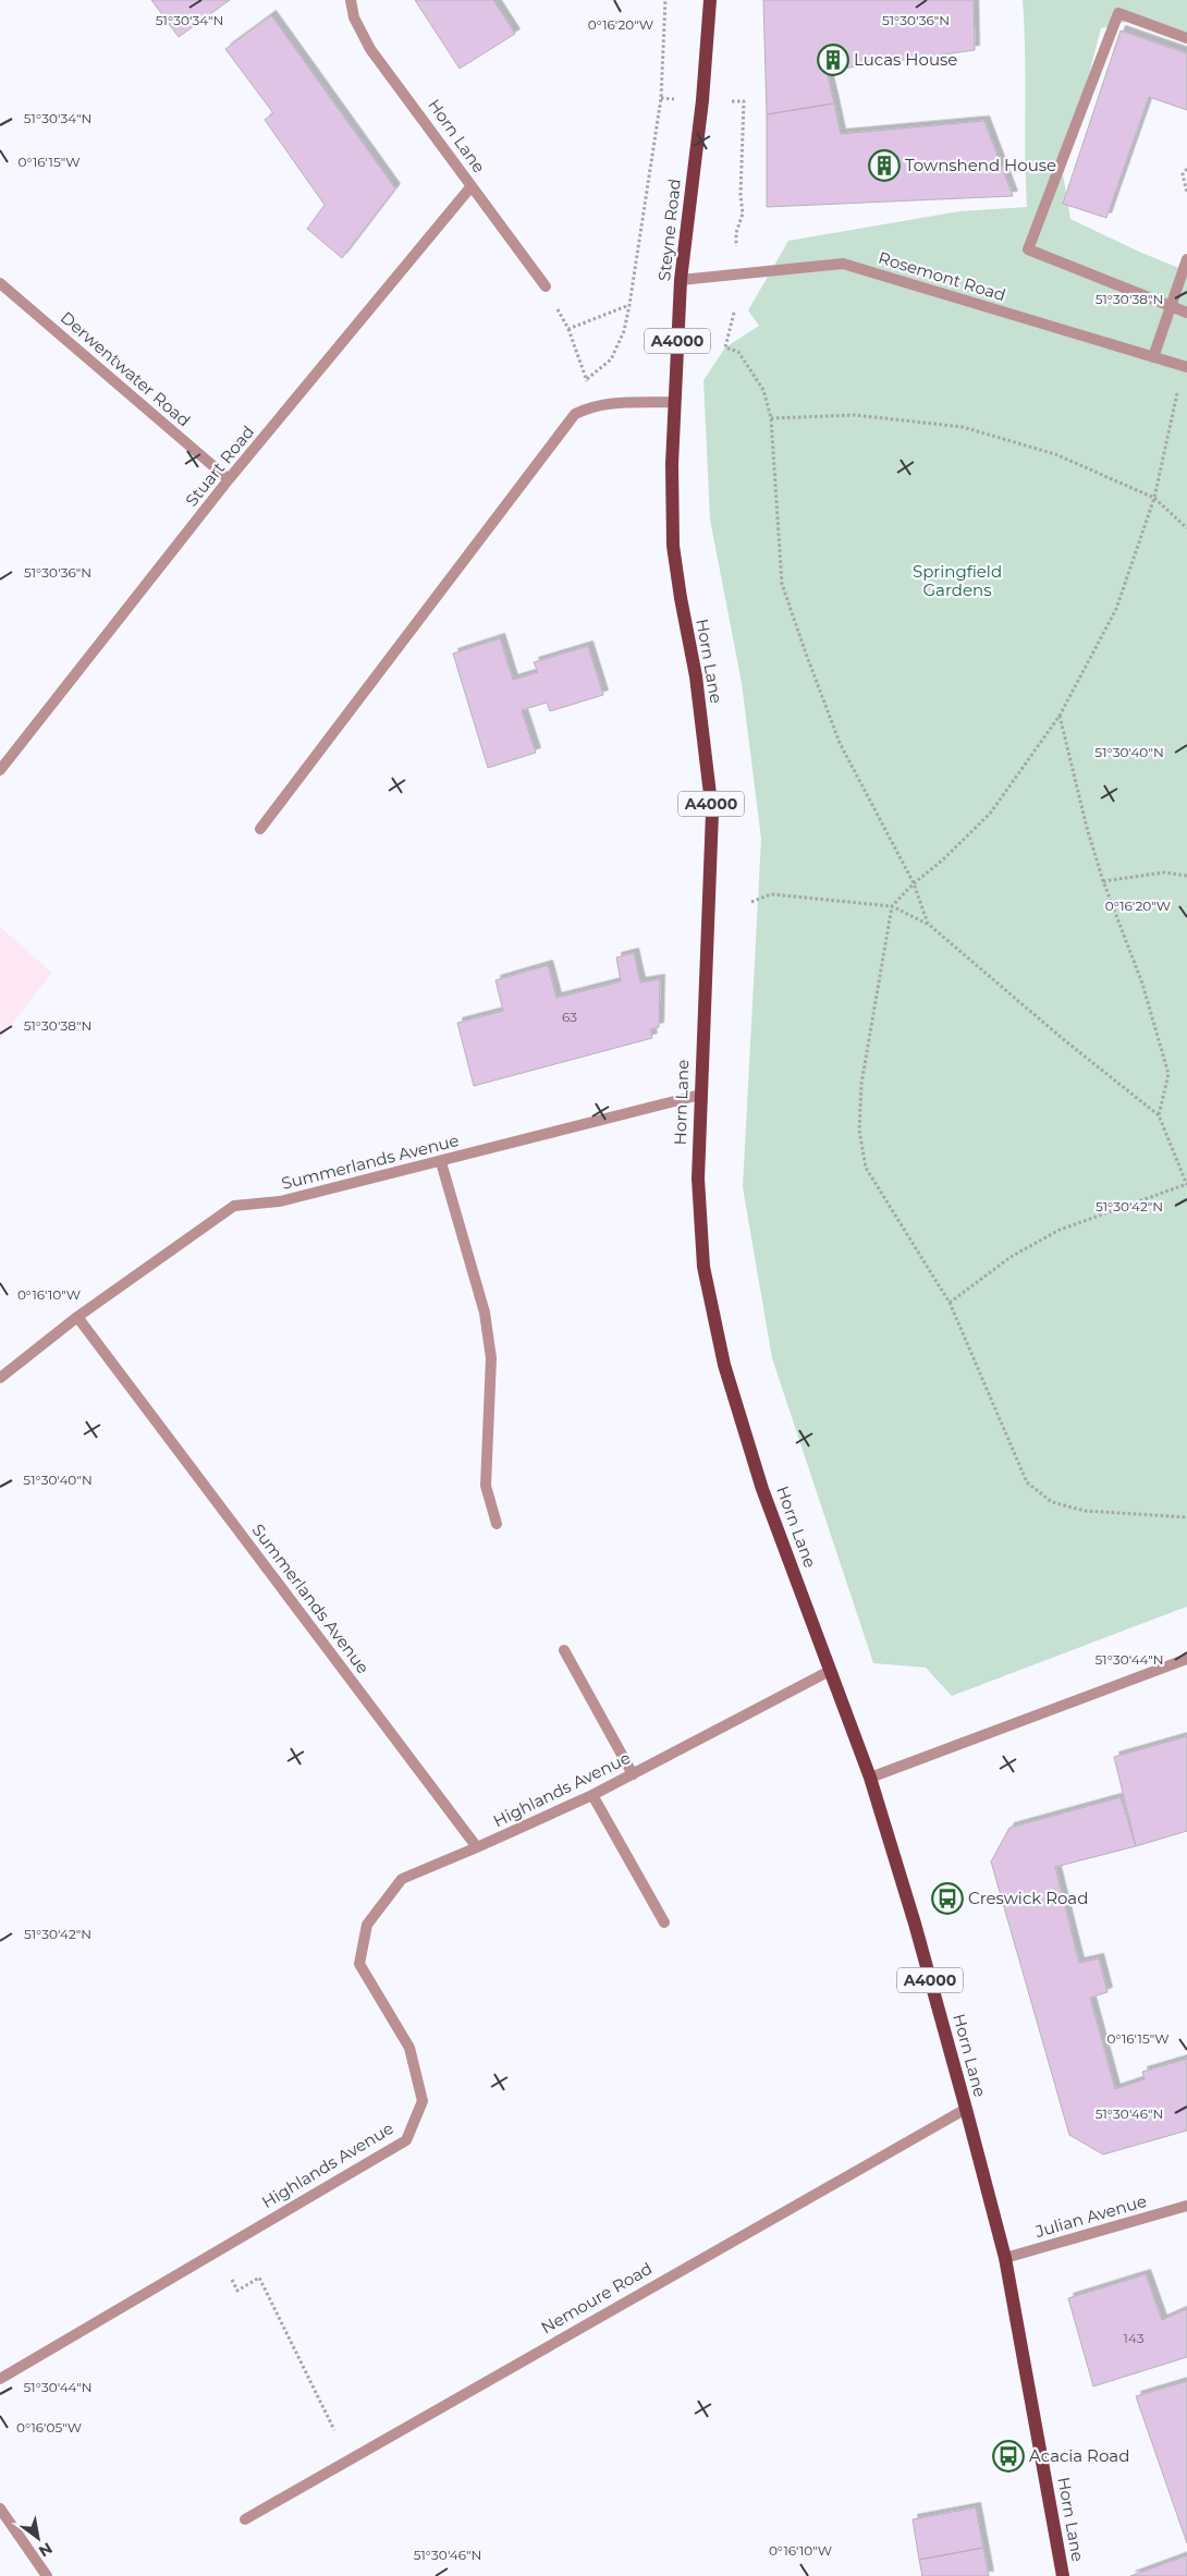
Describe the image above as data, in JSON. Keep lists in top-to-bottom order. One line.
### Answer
{"streets":{"main road":["Horn Lane","Steyne Road","A4000"],"street":["Rosemont Road","Derwentwater Road","Stuart Road","Summerlands Avenue","Highlands Avenue","Julian Avenue","Nemoure Road"]},"crossings":[["Horn Lane","Steyne Road"],["Horn Lane","Stuart Road"],["Horn Lane","Summerlands Avenue"],["Horn Lane","Highlands Avenue"],["Horn Lane","Julian Avenue"],["Horn Lane","Nemoure Road"],["Steyne Road","Rosemont Road"],["Derwentwater Road","Stuart Road"],["Summerlands Avenue","Highlands Avenue"]],"parks":["Springfield Gardens"],"places":{"building":["Lucas House","Townshend House"],"bus stop":["Creswick Road","Acacia Road"]},"house_numbers":["63","143"],"north":"bottom right","coordinates":["51°30'34\"N","51°30'36\"N","0°16'20\"W","0°16'15\"W","51°30'38\"N","51°30'40\"N","51°30'42\"N","0°16'10\"W","51°30'44\"N","51°30'46\"N","0°16'05\"W"]}
